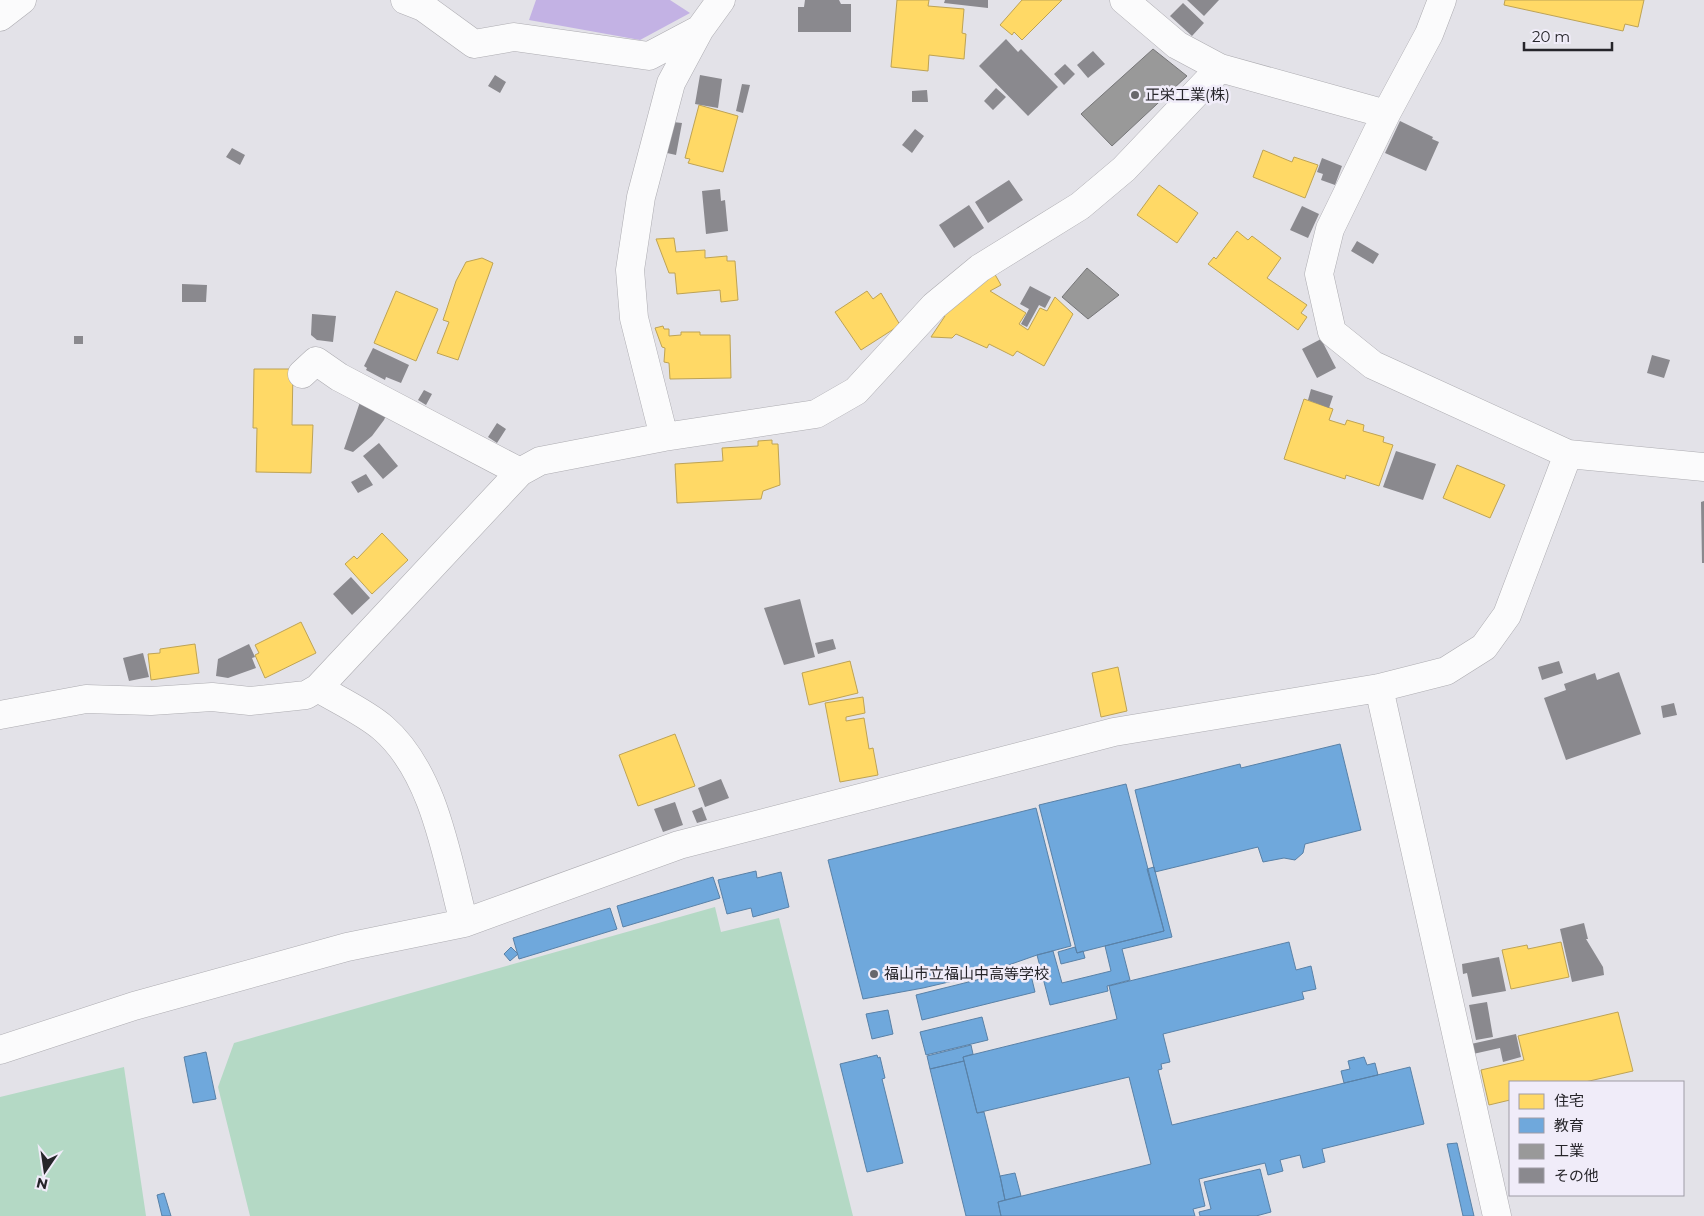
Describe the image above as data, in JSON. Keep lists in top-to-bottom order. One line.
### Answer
{"places":["正栄工業(株)","福山市立福山中高等学校"],"legend":["住宅","教育","工業","その他"],"scale_bar":"20 m","north":"bottom"}
